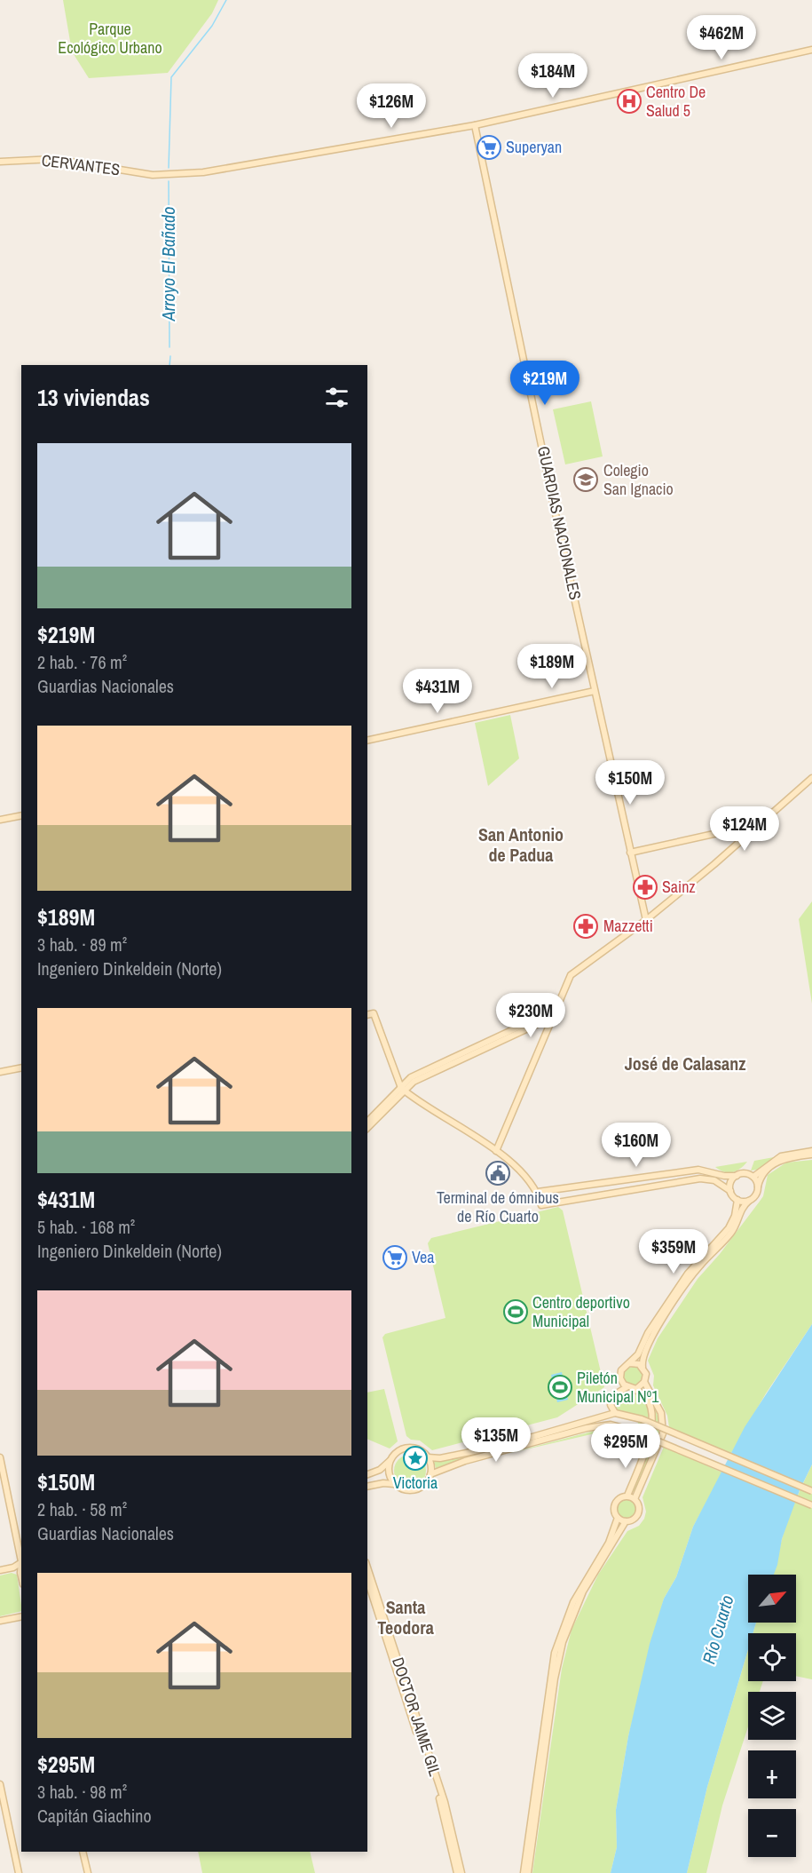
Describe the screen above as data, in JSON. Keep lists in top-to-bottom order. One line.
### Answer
{"streets":{"main road":["CERVANTES","GUARDIAS NACIONALES","DOCTOR JAIME GIL"]},"crossings":[["CERVANTES","GUARDIAS NACIONALES"]],"districts":["San Antonio de Padua","José de Calasanz","Santa Teodora"],"water":["Arroyo El Bañado","Río Cuarto"],"parks":["Parque Ecológico Urbano"],"places":{"hospital":["Centro De Salud 5"],"supermarket":["Superyan","Vea"],"school or university":["Colegio San Ignacio"],"pharmacy":["Sainz","Mazzetti"],"public building":["Terminal de ómnibus de Río Cuarto"],"sports":["Centro deportivo Municipal","Piletón Municipal Nº1"],"place":["Victoria"]},"north":"top right","page":{"price":["$462M","$184M","$126M","$219M","$189M","$431M","$150M","$124M","$230M","$160M","$359M","$135M","$295M"],"heading":"13 viviendas","list":[{"name":"$219M","note":"2 hab. · 76 m² · Guardias Nacionales"},{"name":"$189M","note":"3 hab. · 89 m² · Ingeniero Dinkeldein (Norte)"},{"name":"$431M","note":"5 hab. · 168 m² · Ingeniero Dinkeldein (Norte)"},{"name":"$150M","note":"2 hab. · 58 m² · Guardias Nacionales"},{"name":"$295M","note":"3 hab. · 98 m² · Capitán Giachino"}],"map_buttons":["+","−"]}}
